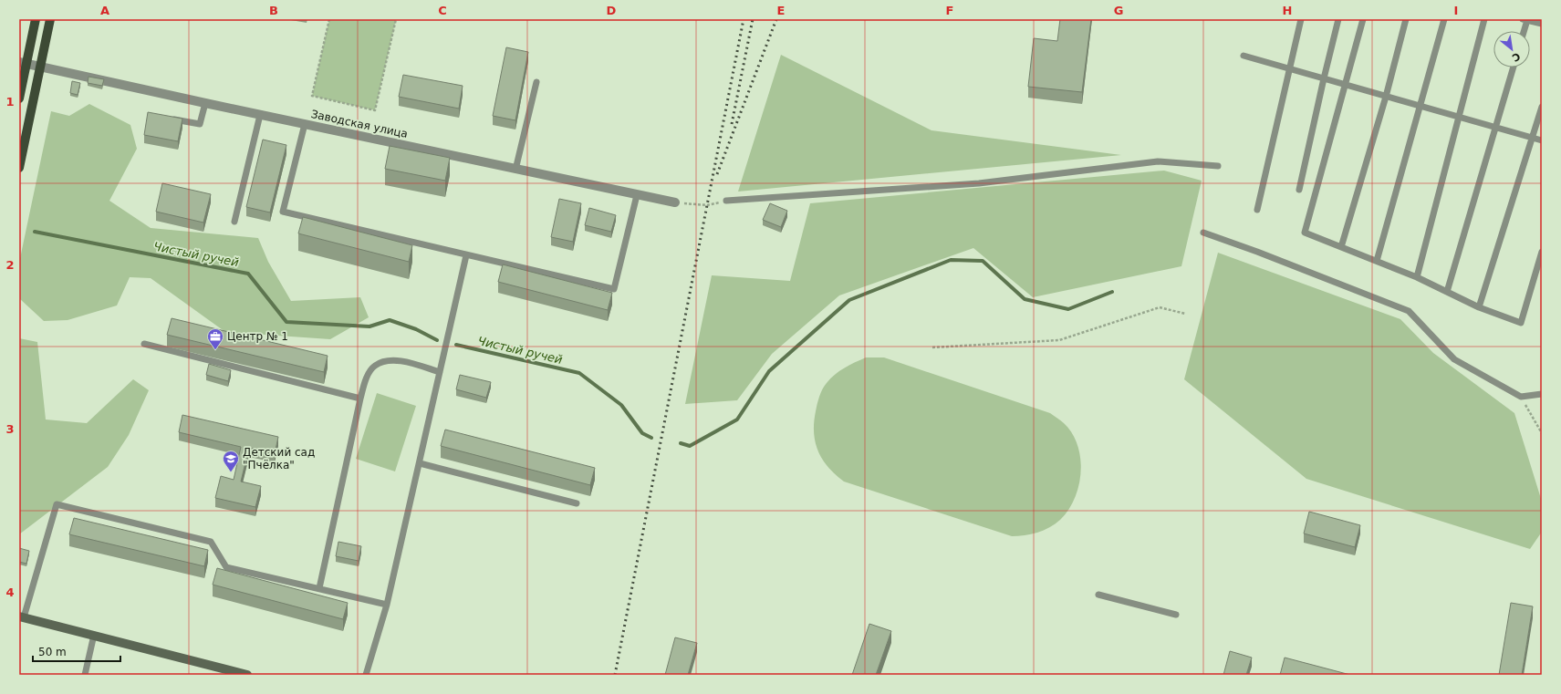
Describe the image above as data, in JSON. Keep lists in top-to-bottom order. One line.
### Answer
{"streets":{"street":["Заводская улица"]},"water":["Чистый ручей"],"places":{"office":["Центр № 1"],"school or university":["Детский сад \"Пчёлка\""]},"scale_bar":"50 m","north":"bottom right","grid":{"columns":["A","B","C","D","E","F","G","H","I"],"rows":["1","2","3","4"]}}
